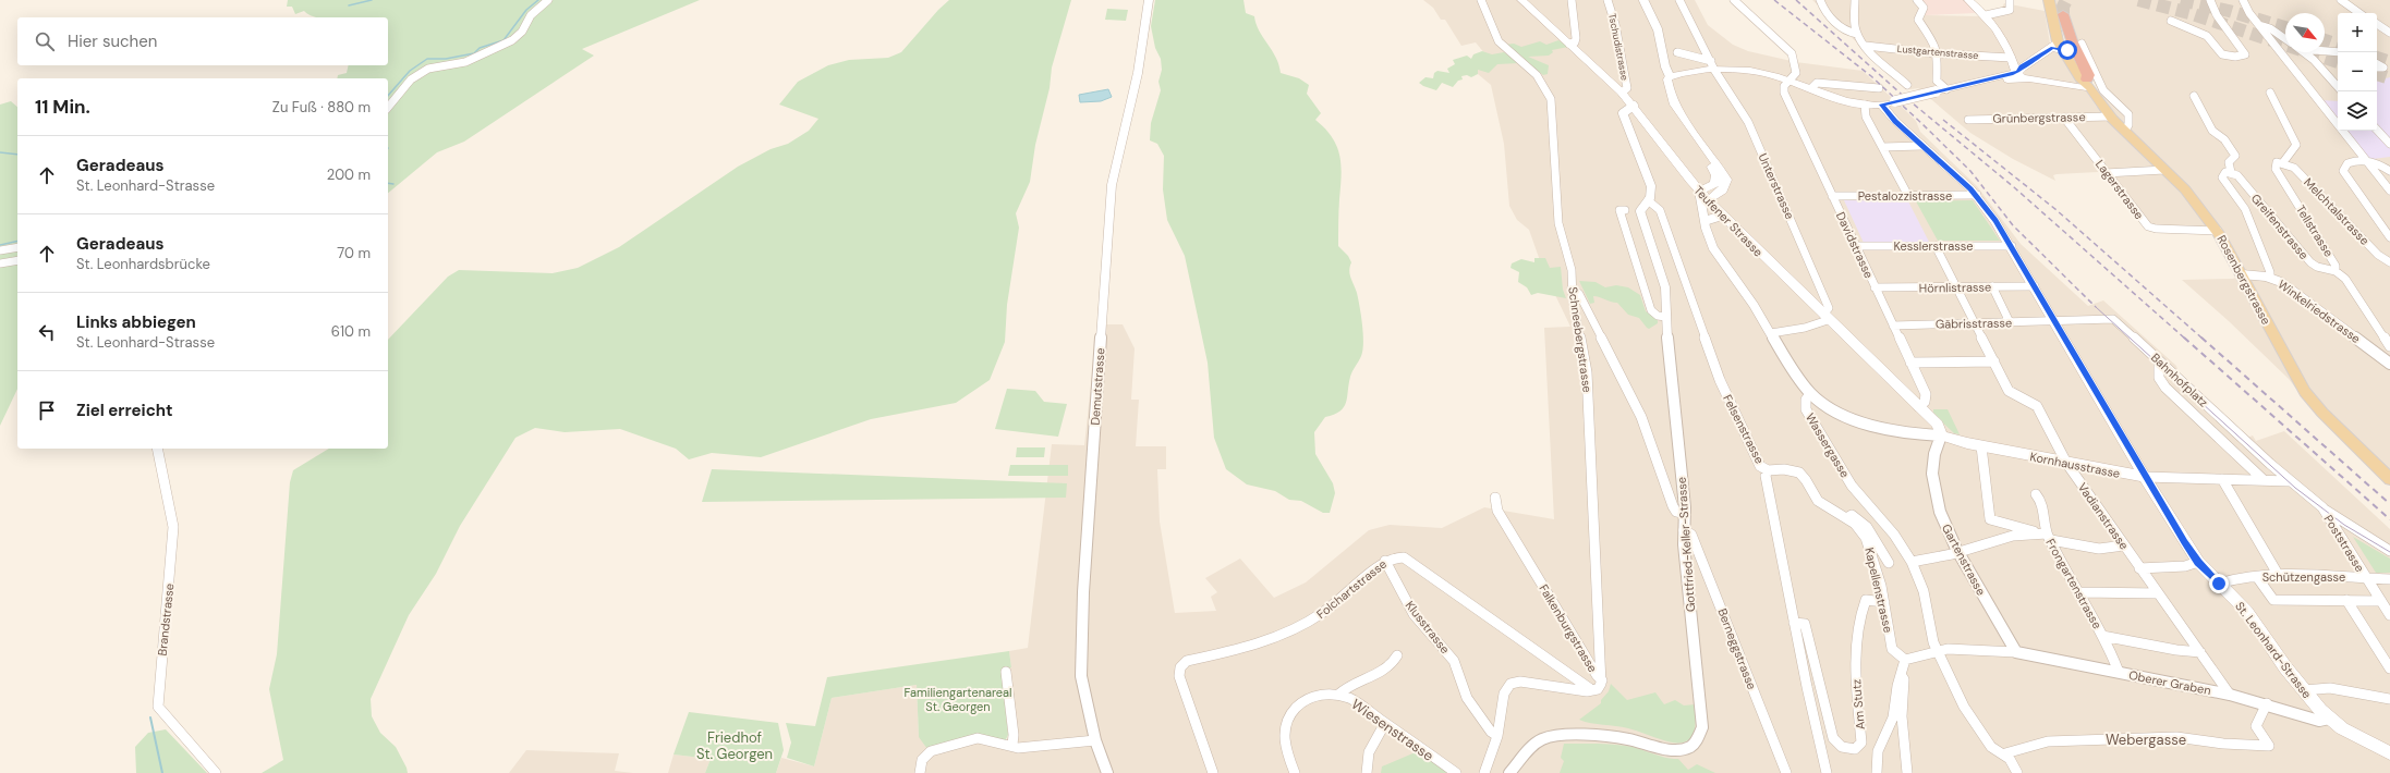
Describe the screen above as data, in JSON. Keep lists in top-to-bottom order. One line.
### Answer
{"streets":{"main road":["Teufener Strasse","Rosenbergstrasse","Kornhausstrasse","St. Leonhard-Strasse","Oberer Graben"],"street":["Tschudistrasse","Lustgartenstrasse","Grünbergstrasse","Unterstrasse","Lagerstrasse","Pestalozzistrasse","Melchtalstrasse","Greifenstrasse","Tellstrasse","Davidstrasse","Kesslerstrasse","Hörnlistrasse","Winkelriedstrasse","Gäbrisstrasse","Schneebergstrasse","Bahnhofplatz","Demutstrasse","Felsenstrasse","Wassergasse","Vadianstrasse","Poststrasse","Gottfried-Keller-Strasse","Gartenstrasse","Schützengasse","Frongartenstrasse","Folchartstrasse","Kapellenstrasse","Brandstrasse","Klusstrasse","Falkenburgstrasse","Berneggstrasse","Am Stutz","Wiesenstrasse","Webergasse"]},"crossings":[["Tschudistrasse","Teufener Strasse"],["Grünbergstrasse","Lagerstrasse"],["Grünbergstrasse","Rosenbergstrasse"],["Unterstrasse","Teufener Strasse"],["Lagerstrasse","Rosenbergstrasse"],["Pestalozzistrasse","Davidstrasse"],["Pestalozzistrasse","St. Leonhard-Strasse"],["Melchtalstrasse","Tellstrasse"],["Teufener Strasse","Davidstrasse"],["Teufener Strasse","Wassergasse"],["Teufener Strasse","Kornhausstrasse"],["Teufener Strasse","Gartenstrasse"],["Greifenstrasse","Tellstrasse"],["Greifenstrasse","Winkelriedstrasse"],["Davidstrasse","Kesslerstrasse"],["Davidstrasse","Hörnlistrasse"],["Davidstrasse","Gäbrisstrasse"],["Kesslerstrasse","Vadianstrasse"],["Kesslerstrasse","St. Leonhard-Strasse"],["Rosenbergstrasse","Winkelriedstrasse"],["Hörnlistrasse","Vadianstrasse"],["Hörnlistrasse","St. Leonhard-Strasse"],["Gäbrisstrasse","Bahnhofplatz"],["Gäbrisstrasse","Vadianstrasse"],["Gäbrisstrasse","St. Leonhard-Strasse"],["Schneebergstrasse","Falkenburgstrasse"],["Bahnhofplatz","Kornhausstrasse"],["Bahnhofplatz","Poststrasse"],["Bahnhofplatz","St. Leonhard-Strasse"],["Felsenstrasse","Gottfried-Keller-Strasse"],["Felsenstrasse","Kapellenstrasse"],["Felsenstrasse","Am Stutz"],["Wassergasse","Oberer Graben"],["Wassergasse","Webergasse"],["Kornhausstrasse","Vadianstrasse"],["Kornhausstrasse","Poststrasse"],["Kornhausstrasse","Gartenstrasse"],["Kornhausstrasse","St. Leonhard-Strasse"],["Vadianstrasse","Oberer Graben"],["Poststrasse","Schützengasse"],["Gottfried-Keller-Strasse","Berneggstrasse"],["Gartenstrasse","Oberer Graben"],["Schützengasse","St. Leonhard-Strasse"],["Frongartenstrasse","Oberer Graben"],["Folchartstrasse","Klusstrasse"],["Folchartstrasse","Falkenburgstrasse"],["Kapellenstrasse","Am Stutz"],["Klusstrasse","Falkenburgstrasse"],["St. Leonhard-Strasse","Oberer Graben"],["Oberer Graben","Webergasse"]],"parks":["Familiengartenareal St. Georgen","Friedhof St. Georgen"],"north":"bottom right","page":{"map_buttons":["+","−"],"search":"Hier suchen","heading":["11 Min.","Zu Fuß · 880 m"],"list":[["Geradeaus","St. Leonhard-Strasse","200 m"],["Geradeaus","St. Leonhardsbrücke","70 m"],["Links abbiegen","St. Leonhard-Strasse","610 m"],"Ziel erreicht"]}}
